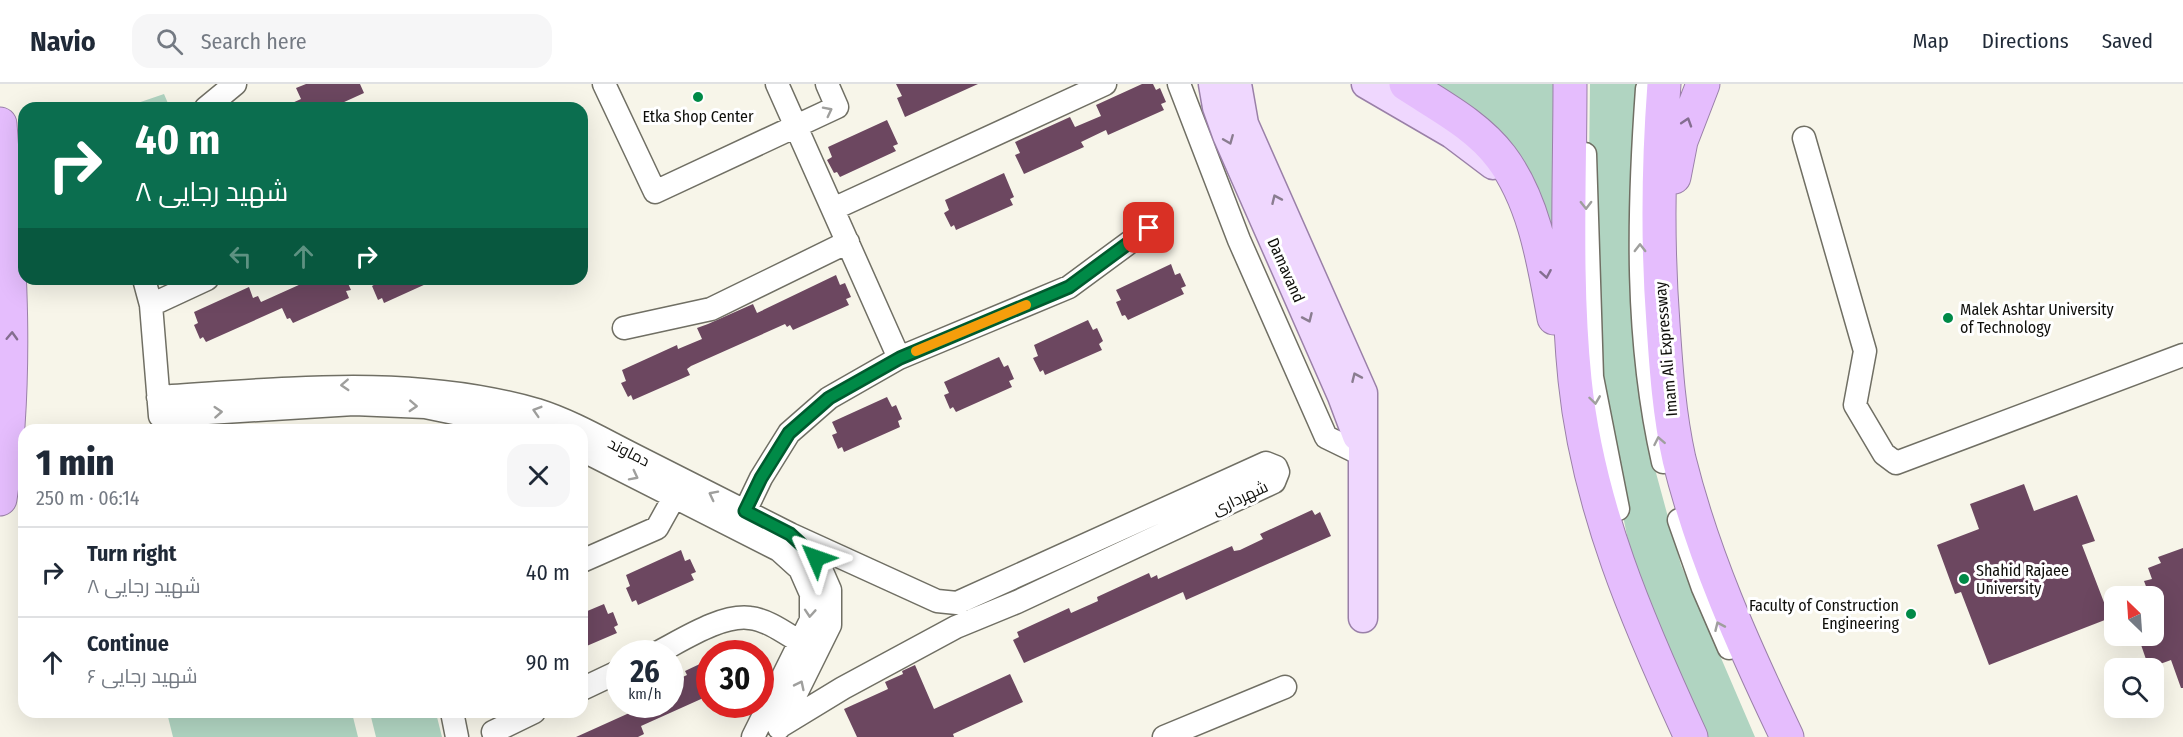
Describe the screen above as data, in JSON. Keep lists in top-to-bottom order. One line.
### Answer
{"streets":{"highway":["Imam Ali Expressway"],"main road":["Damavand"],"street":["دماوند","شهرداری"]},"crossings":[["دماوند","شهرداری"]],"places":["Etka Shop Center","Malek Ashtar University of Technology","Shahid Rajaee University","Faculty of Construction Engineering"],"north":"top left","page":{"header":"Navio","search":"Search here","nav":["Map","Directions","Saved"],"turn":["40 m","شهید رجایی ۸"],"heading":["1 min","250 m · 06:14"],"list":[{"name":"Turn right","note":"شهید رجایی ۸","value":"40 m"},{"name":"Continue","note":"شهید رجایی ۶","value":"90 m"}],"speed":"26 km/h","limit":"30"}}
